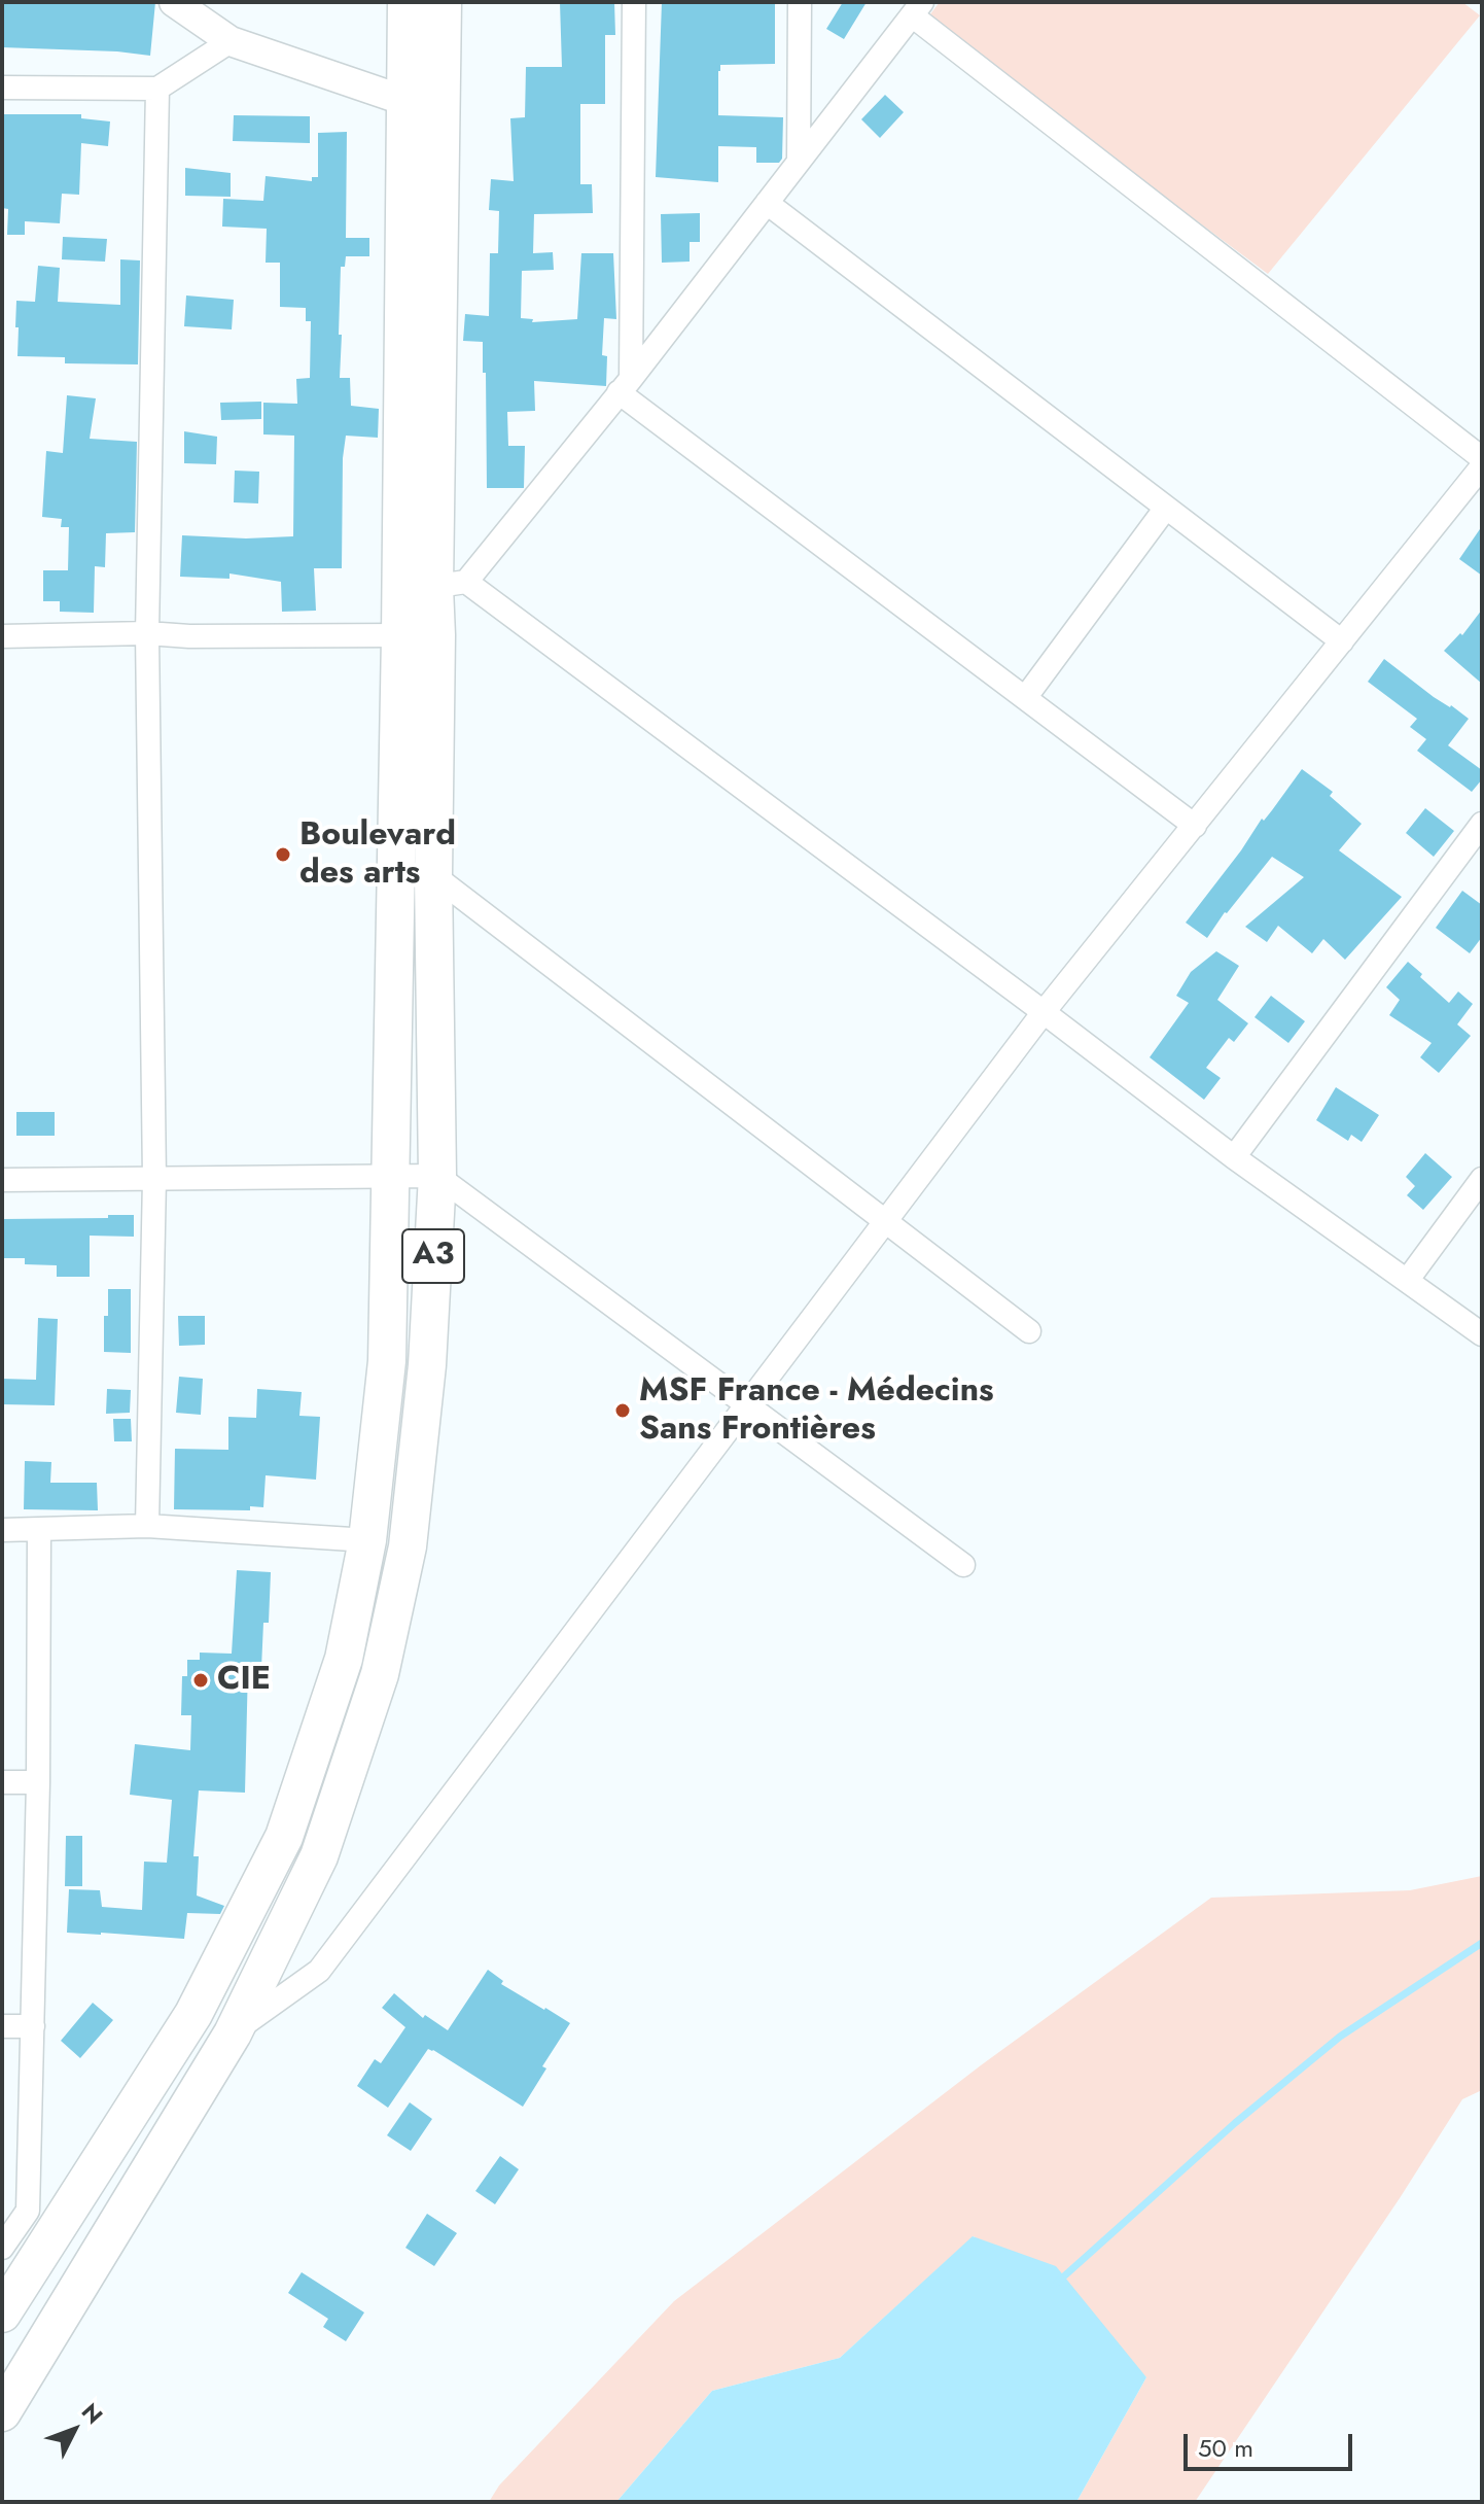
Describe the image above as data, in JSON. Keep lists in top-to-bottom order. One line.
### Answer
{"streets":{"highway":["A3"]},"places":["Boulevard des arts","MSF France - Médecins Sans Frontières","CIE"],"scale_bar":"50 m","north":"top right"}
